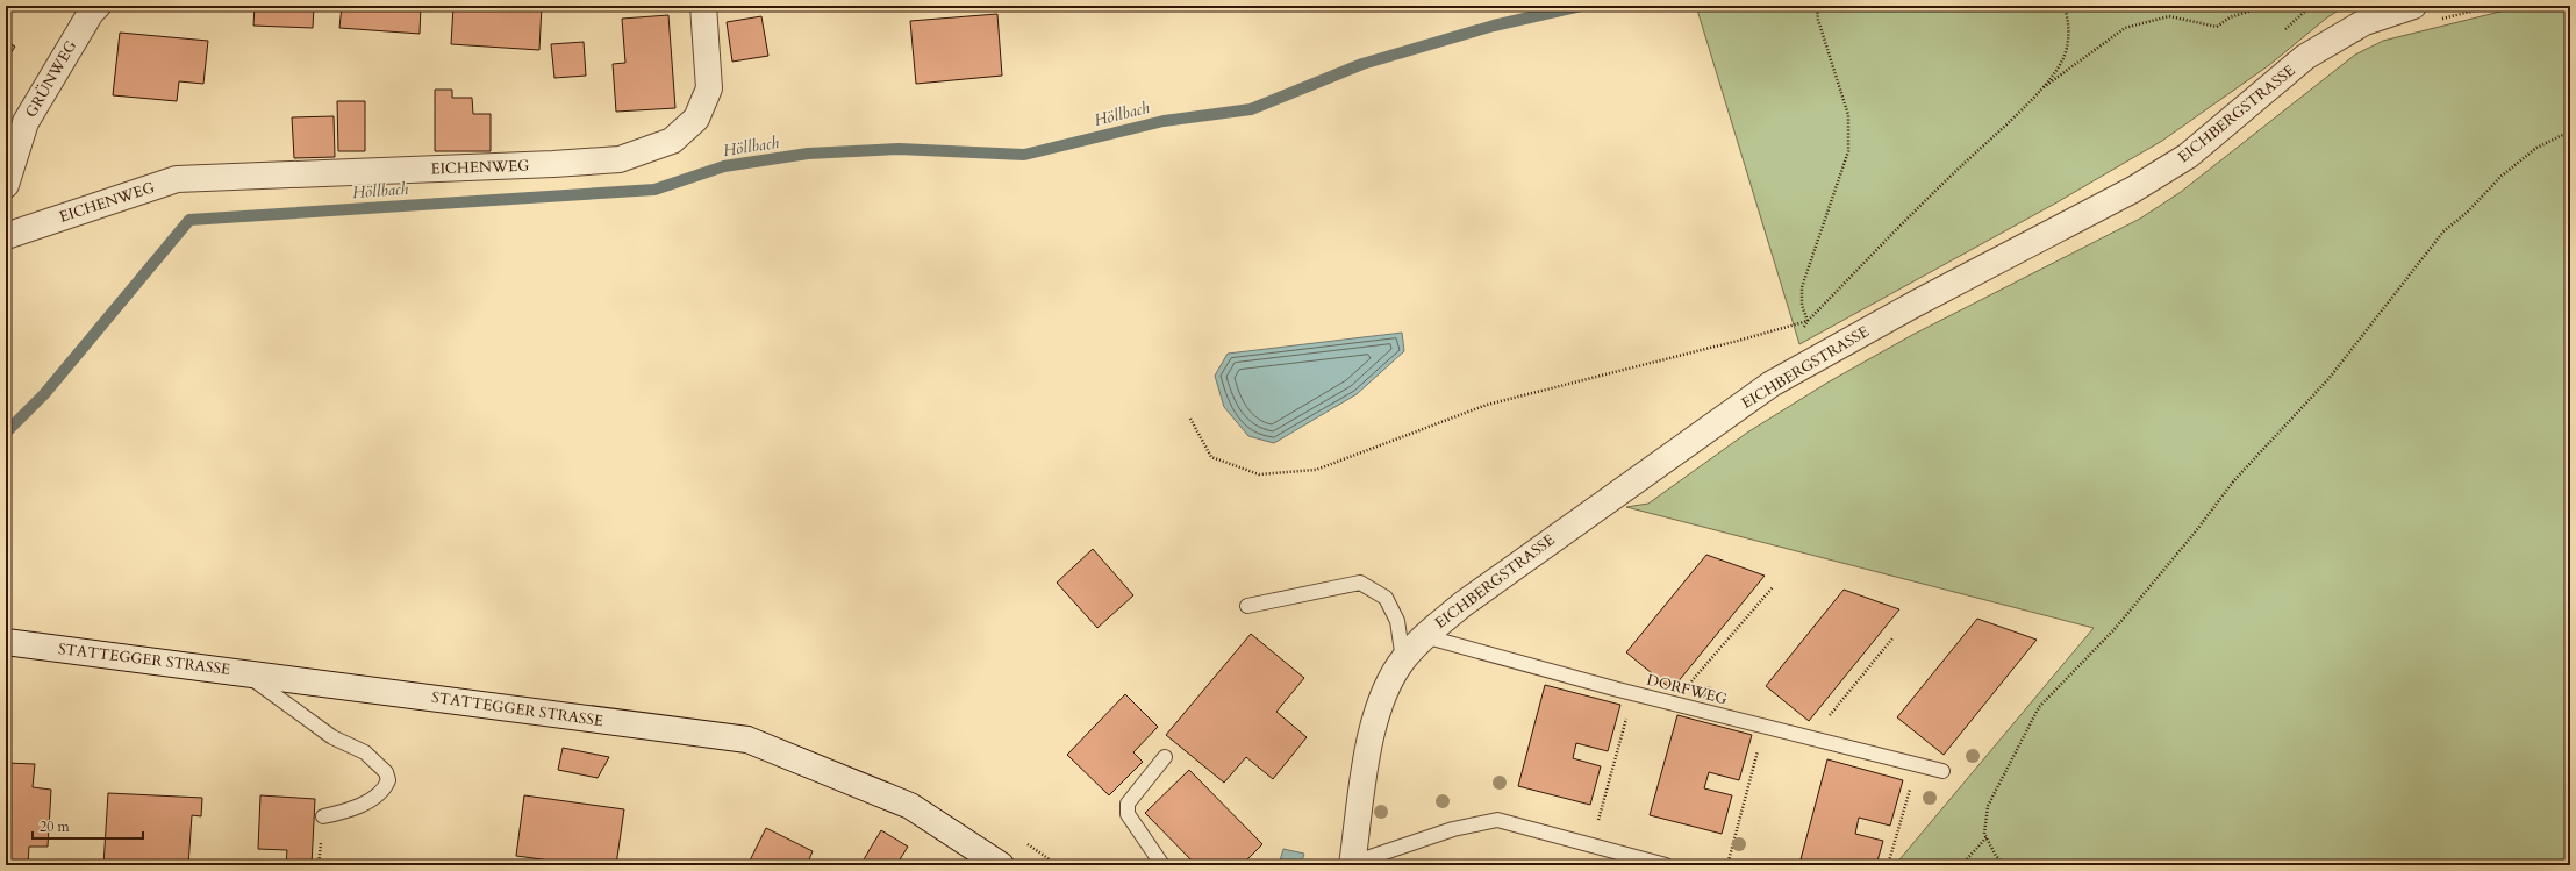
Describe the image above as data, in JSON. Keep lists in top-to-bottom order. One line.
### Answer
{"streets":{"street":["GRÜNWEG","EICHBERGSTRASSE","EICHENWEG","STATTEGGER STRASSE"],"lane":["DORFWEG"]},"crossings":[["EICHBERGSTRASSE","DORFWEG"]],"water":["Höllbach"],"scale_bar":"20 m"}
